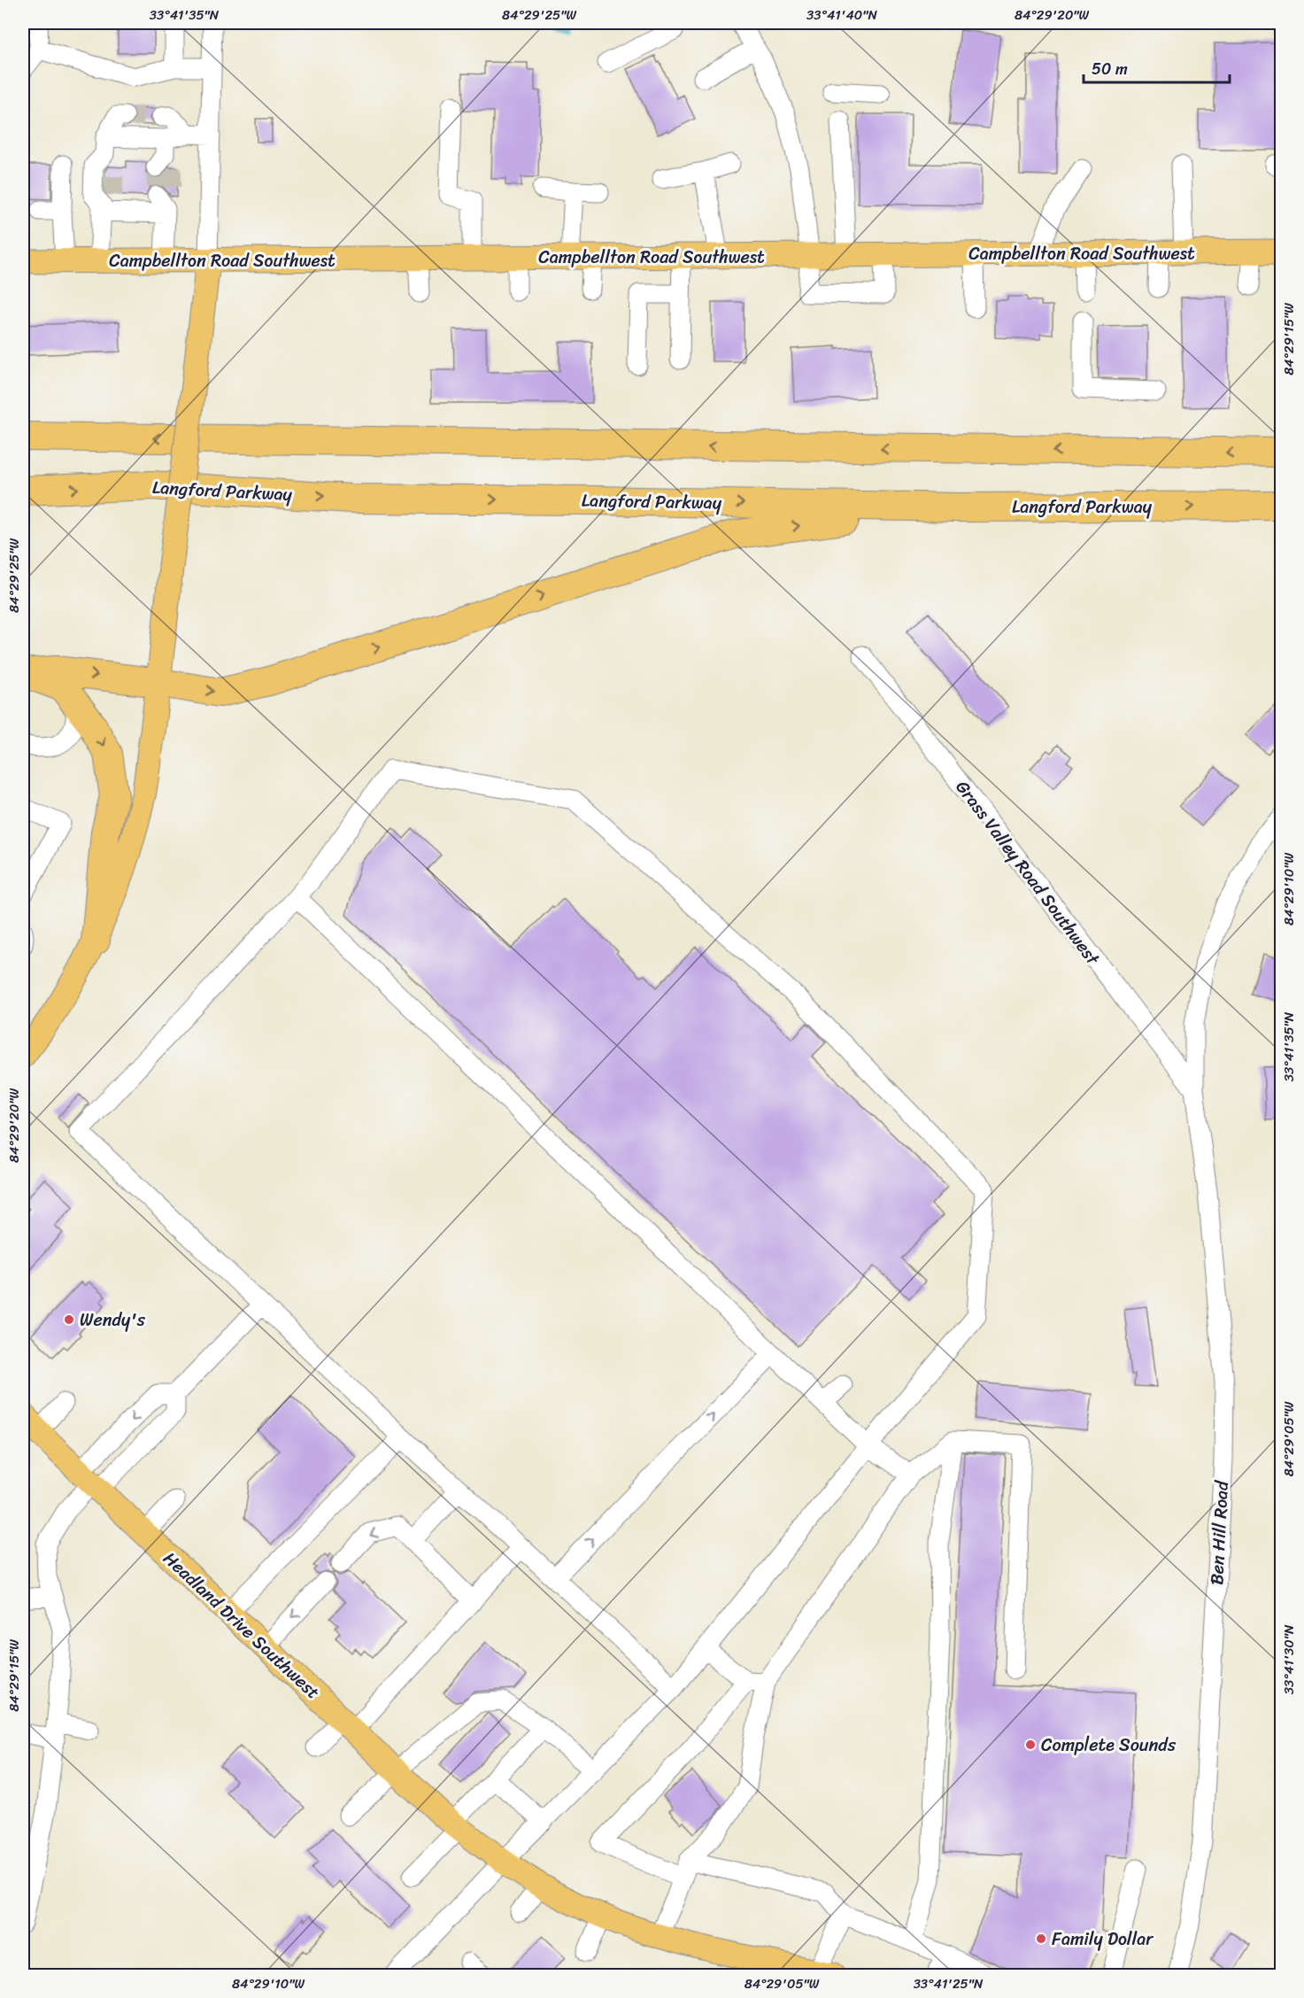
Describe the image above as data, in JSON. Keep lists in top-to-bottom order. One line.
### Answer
{"streets":{"highway":["Langford Parkway"],"main road":["Campbellton Road Southwest","Headland Drive Southwest"],"street":["Grass Valley Road Southwest","Ben Hill Road"]},"crossings":[["Grass Valley Road Southwest","Ben Hill Road"]],"places":["Wendy's","Complete Sounds","Family Dollar"],"scale_bar":"50 m","coordinates":["33°41'35\"N","84°29'25\"W","33°41'40\"N","84°29'20\"W","84°29'15\"W","84°29'10\"W","84°29'05\"W","33°41'30\"N","33°41'25\"N"]}
